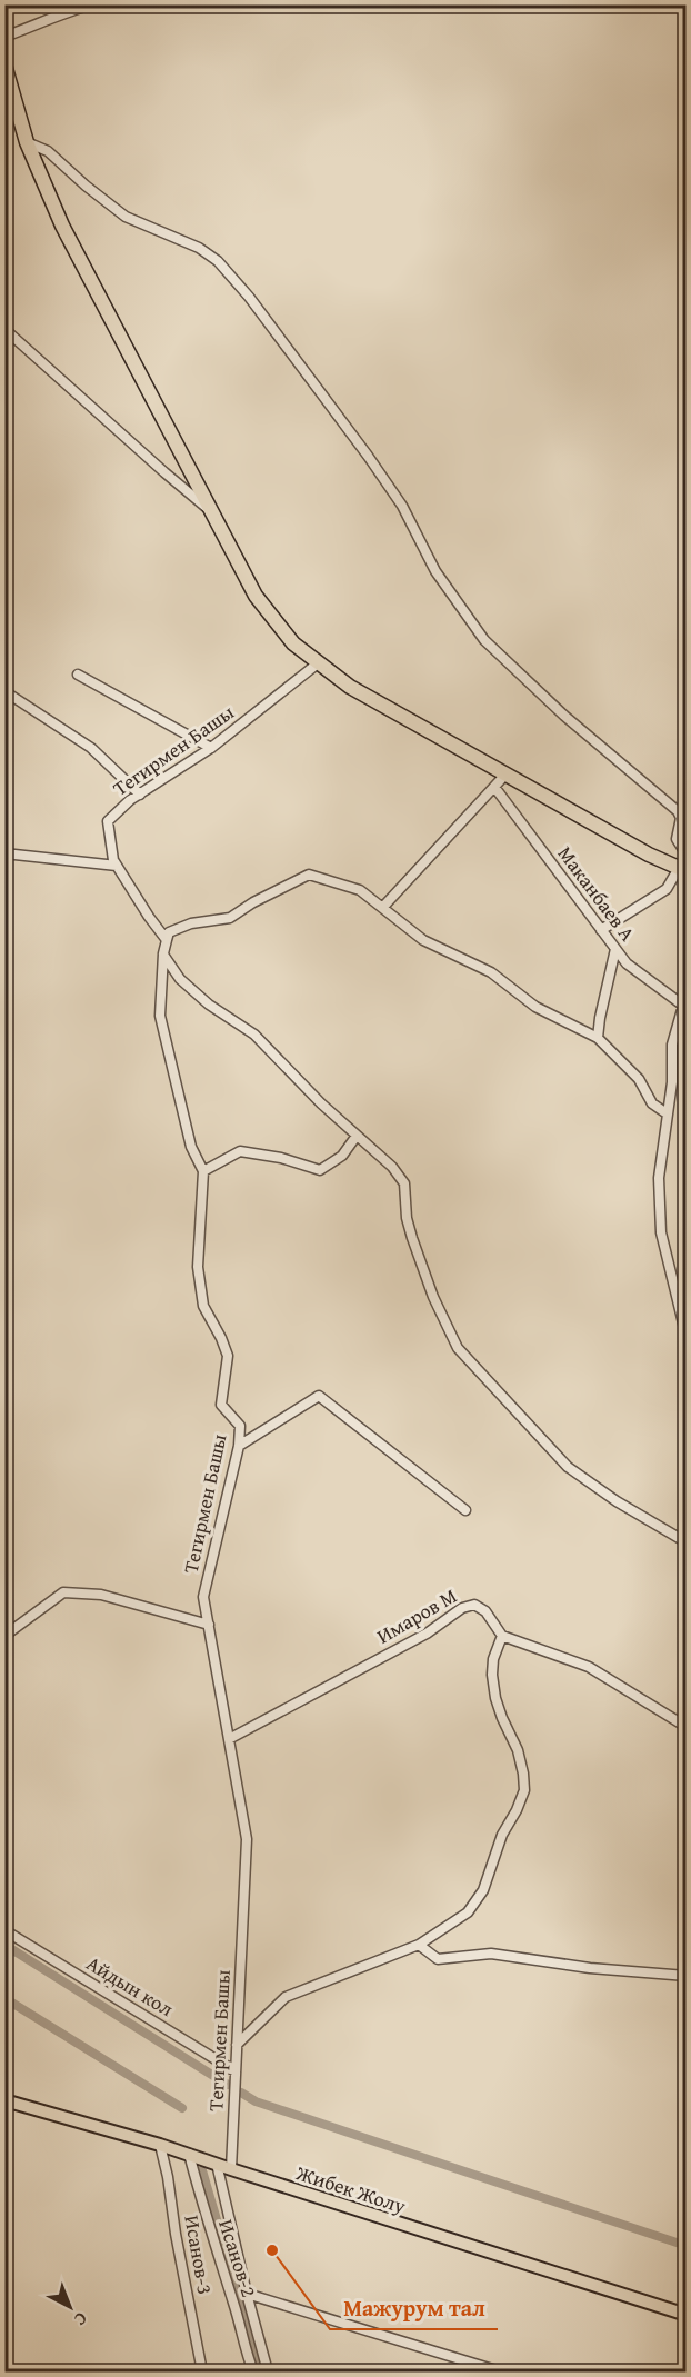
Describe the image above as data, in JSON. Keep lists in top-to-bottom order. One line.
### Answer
{"streets":{"main road":["Жибек Жолу"],"street":["Тегирмен Башы","Маканбаев А","Имаров М","Айдын кол","Исанов-3","Исанов-2"]},"crossings":[["Тегирмен Башы","Имаров М"],["Тегирмен Башы","Айдын кол"],["Тегирмен Башы","Жибек Жолу"],["Жибек Жолу","Исанов-3"],["Жибек Жолу","Исанов-2"]],"places":["Мажурум тал"],"north":"bottom right"}
